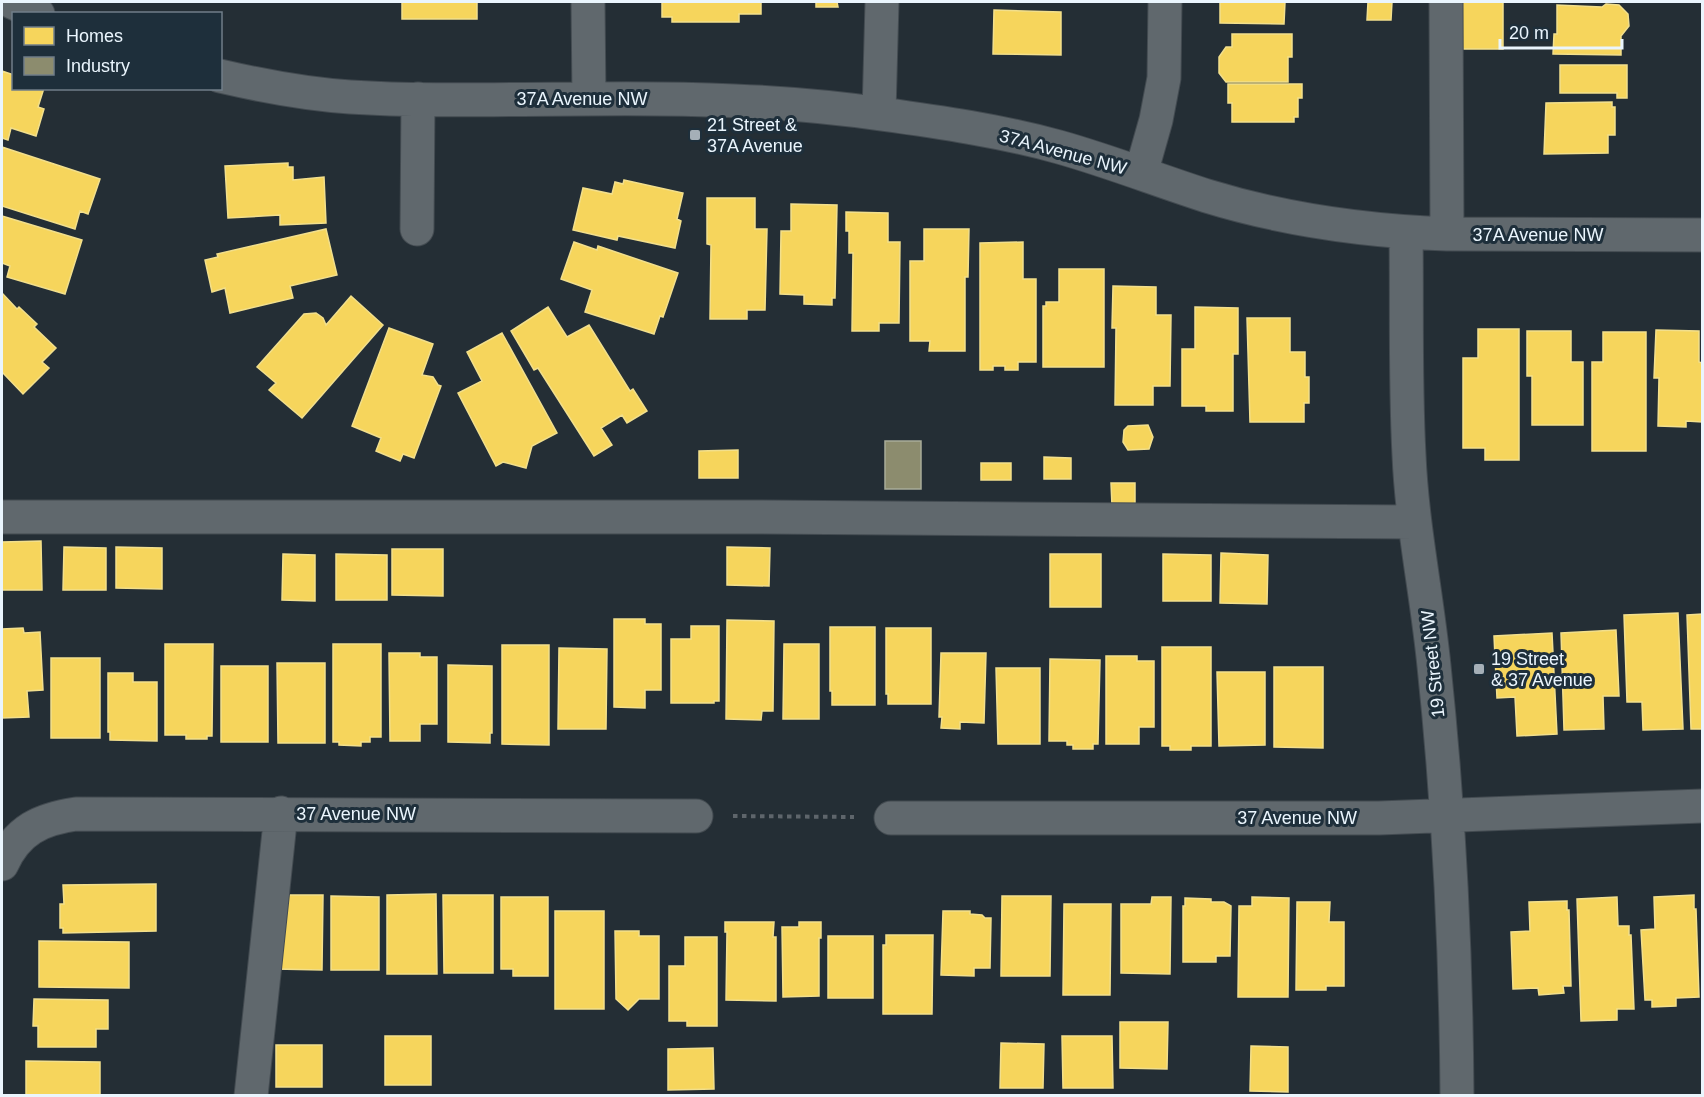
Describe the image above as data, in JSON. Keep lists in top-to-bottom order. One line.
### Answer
{"streets":{"street":["37A Avenue NW","19 Street NW","37 Avenue NW"]},"crossings":[["37A Avenue NW","19 Street NW"],["19 Street NW","37 Avenue NW"]],"places":{"transit":["21 Street & 37A Avenue","19 Street & 37 Avenue"]},"legend":["Homes","Industry"],"scale_bar":"20 m"}
